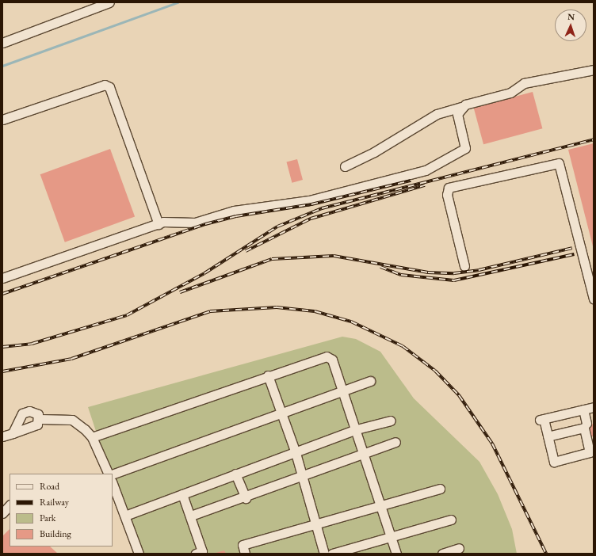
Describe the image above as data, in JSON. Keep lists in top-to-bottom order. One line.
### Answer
{"legend":["Road","Railway","Park","Building"],"north":"top"}
